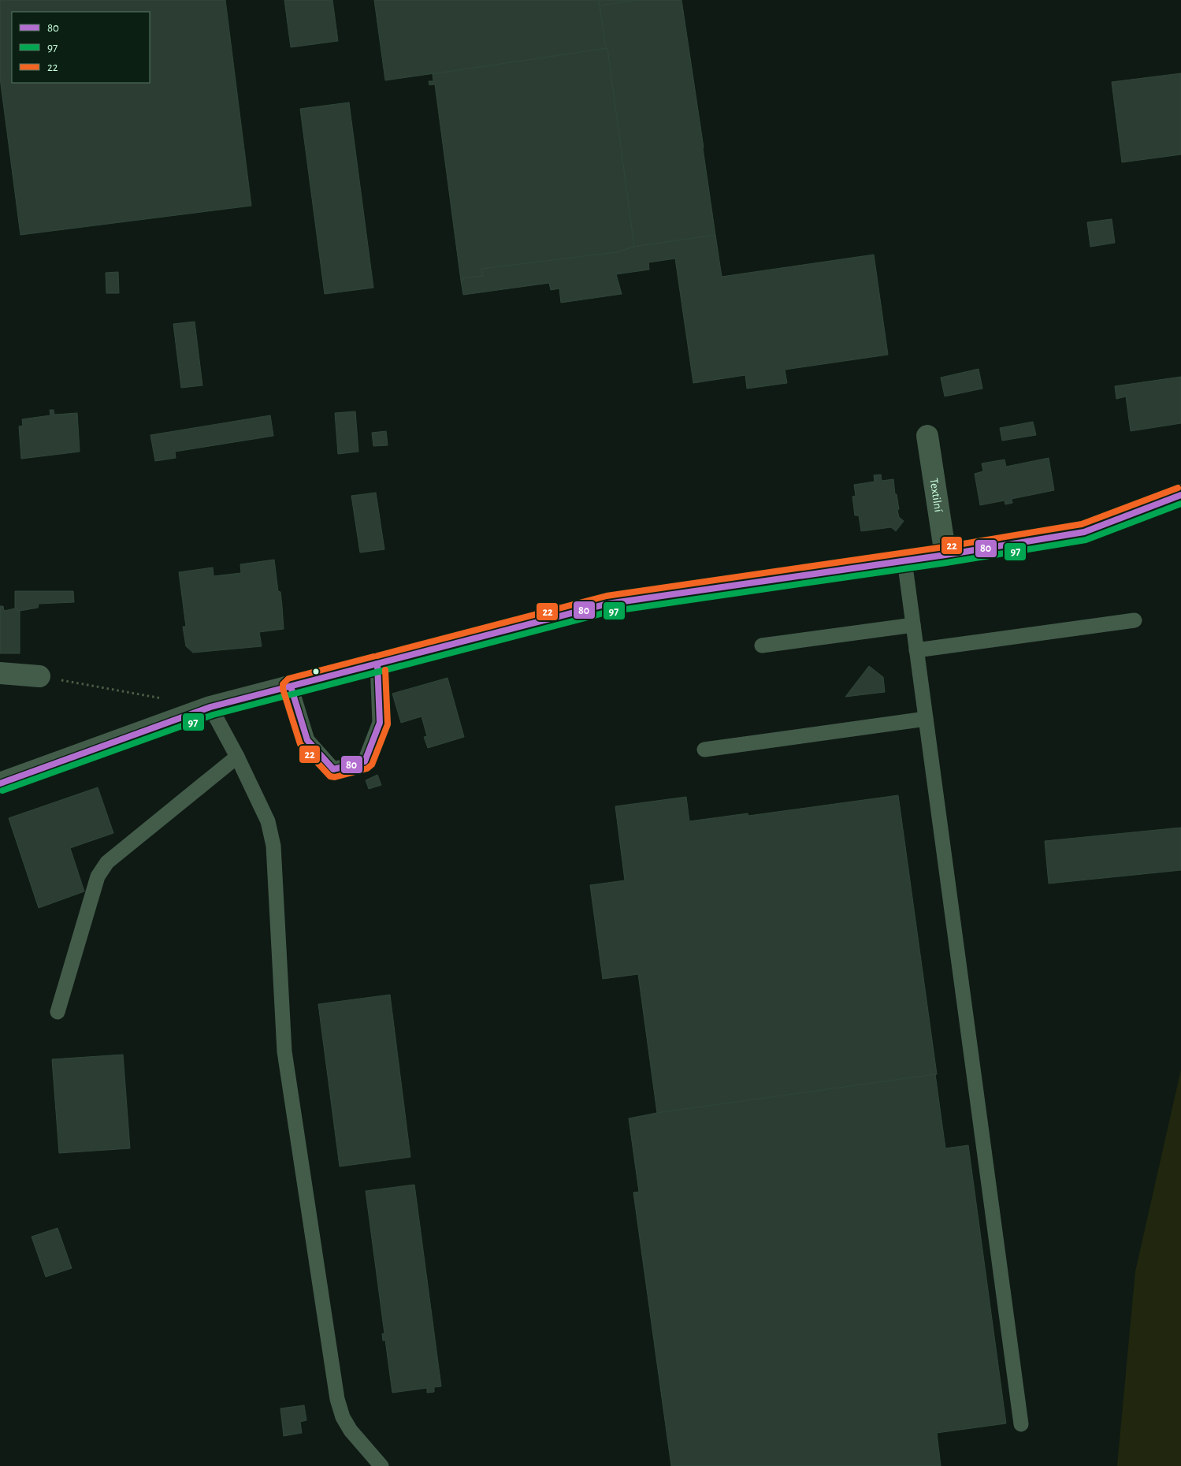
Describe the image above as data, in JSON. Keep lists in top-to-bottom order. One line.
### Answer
{"streets":{"street":["Textilní"]},"lines":["transit line 22","transit line 80","transit line 97"],"legend":["80","97","22"]}
